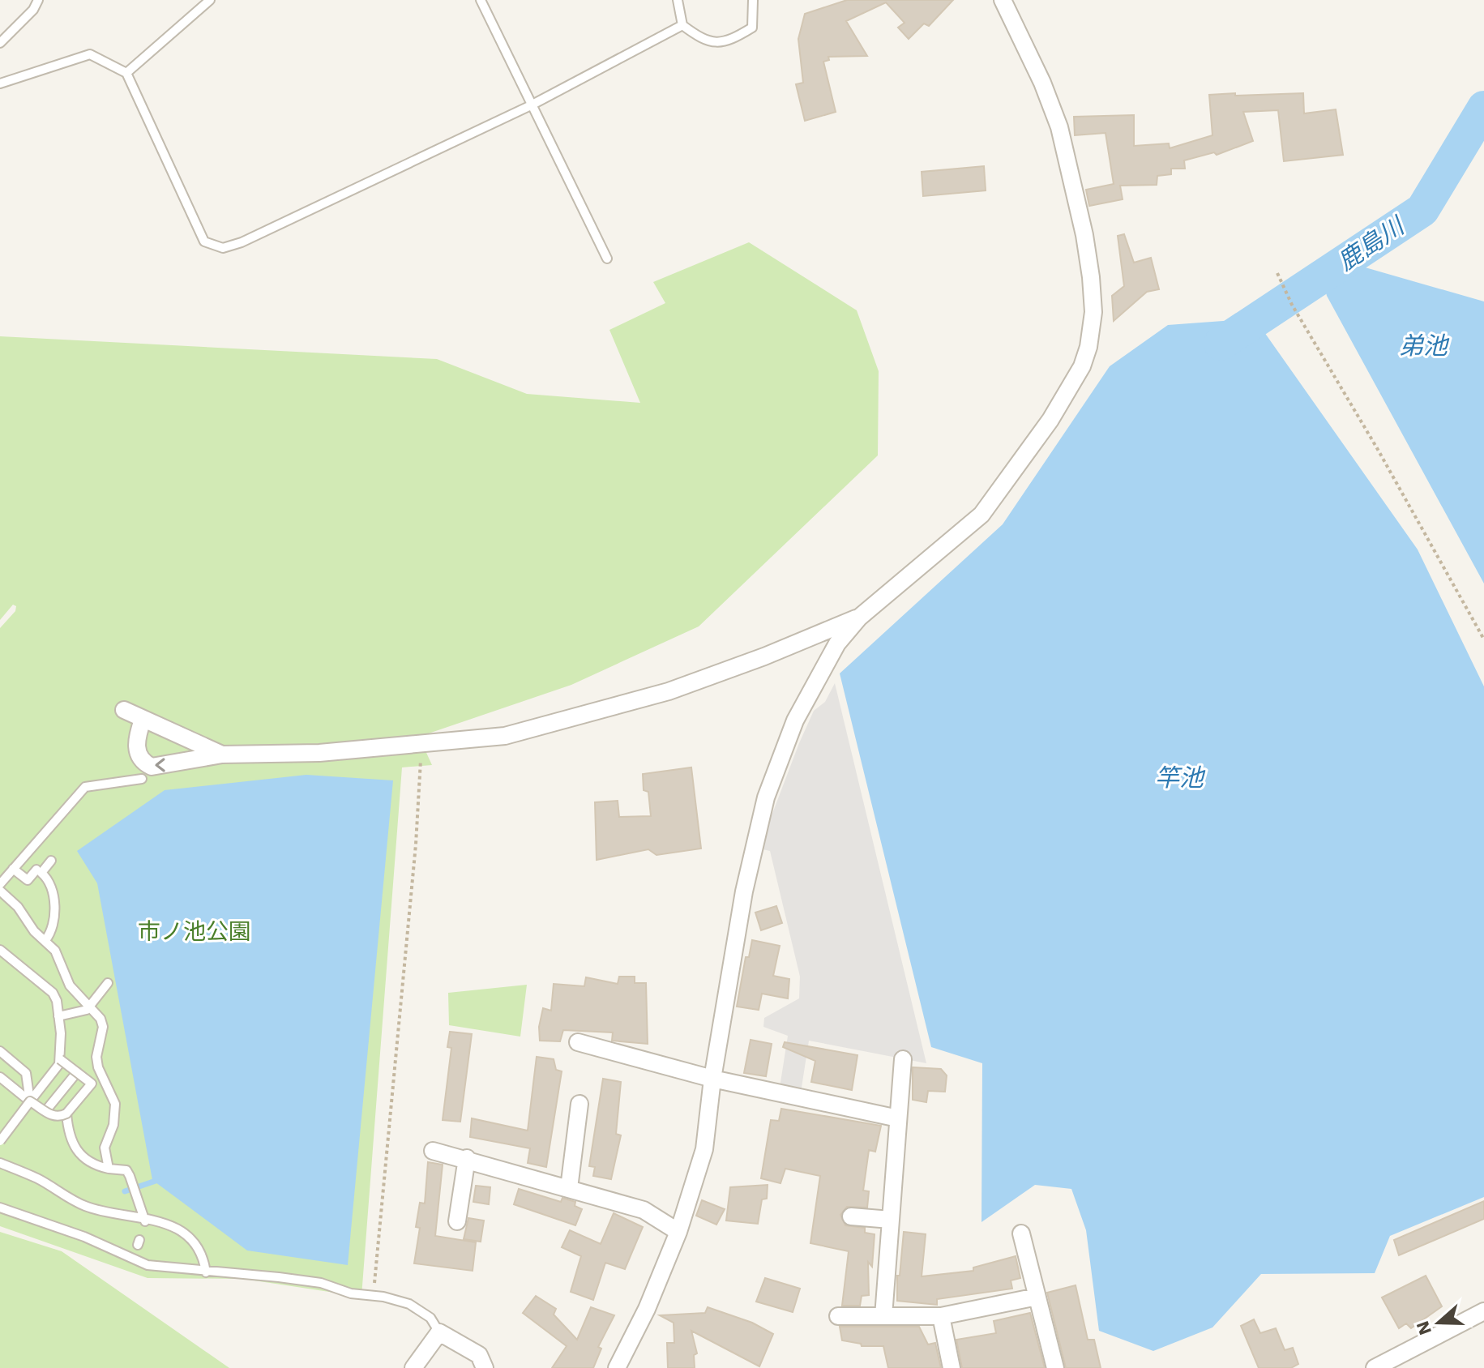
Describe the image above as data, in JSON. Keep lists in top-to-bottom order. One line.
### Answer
{"water":["鹿島川","弟池","竿池"],"parks":["市ノ池公園"],"north":"left"}
